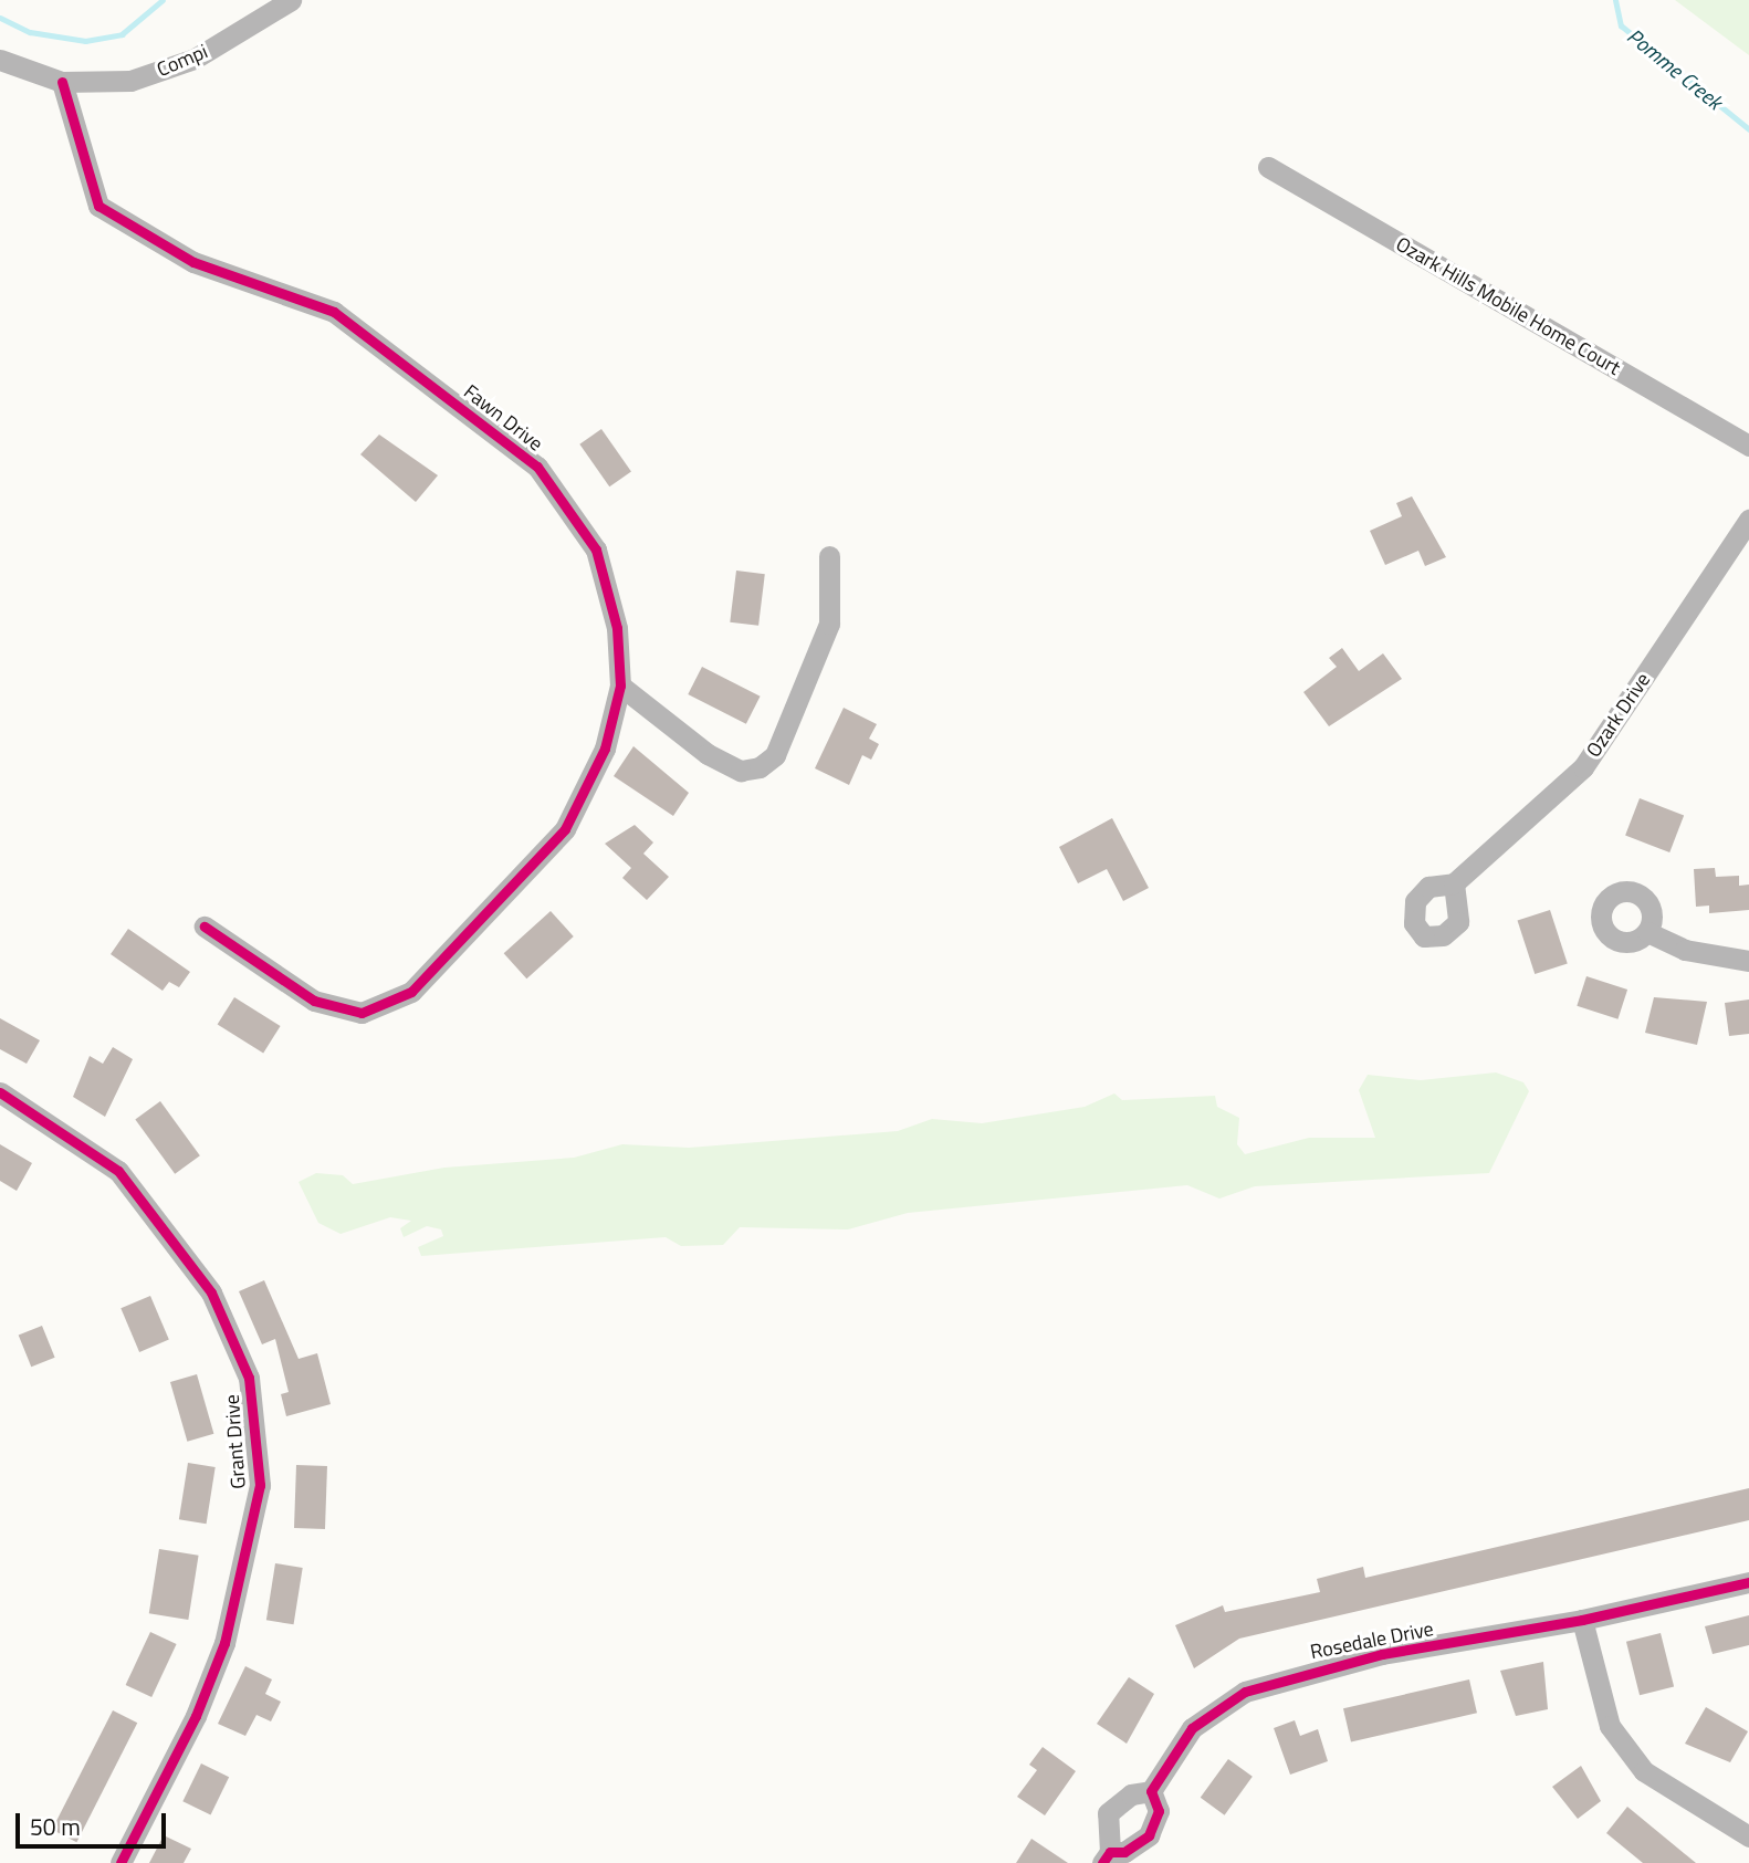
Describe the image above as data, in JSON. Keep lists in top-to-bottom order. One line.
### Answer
{"streets":{"street":["Compi","Ozark Hills Mobile Home Court","Fawn Drive","Ozark Drive","Grant Drive","Rosedale Drive"]},"crossings":[["Compi","Fawn Drive"]],"water":["Pomme Creek"],"scale_bar":"50 m"}
